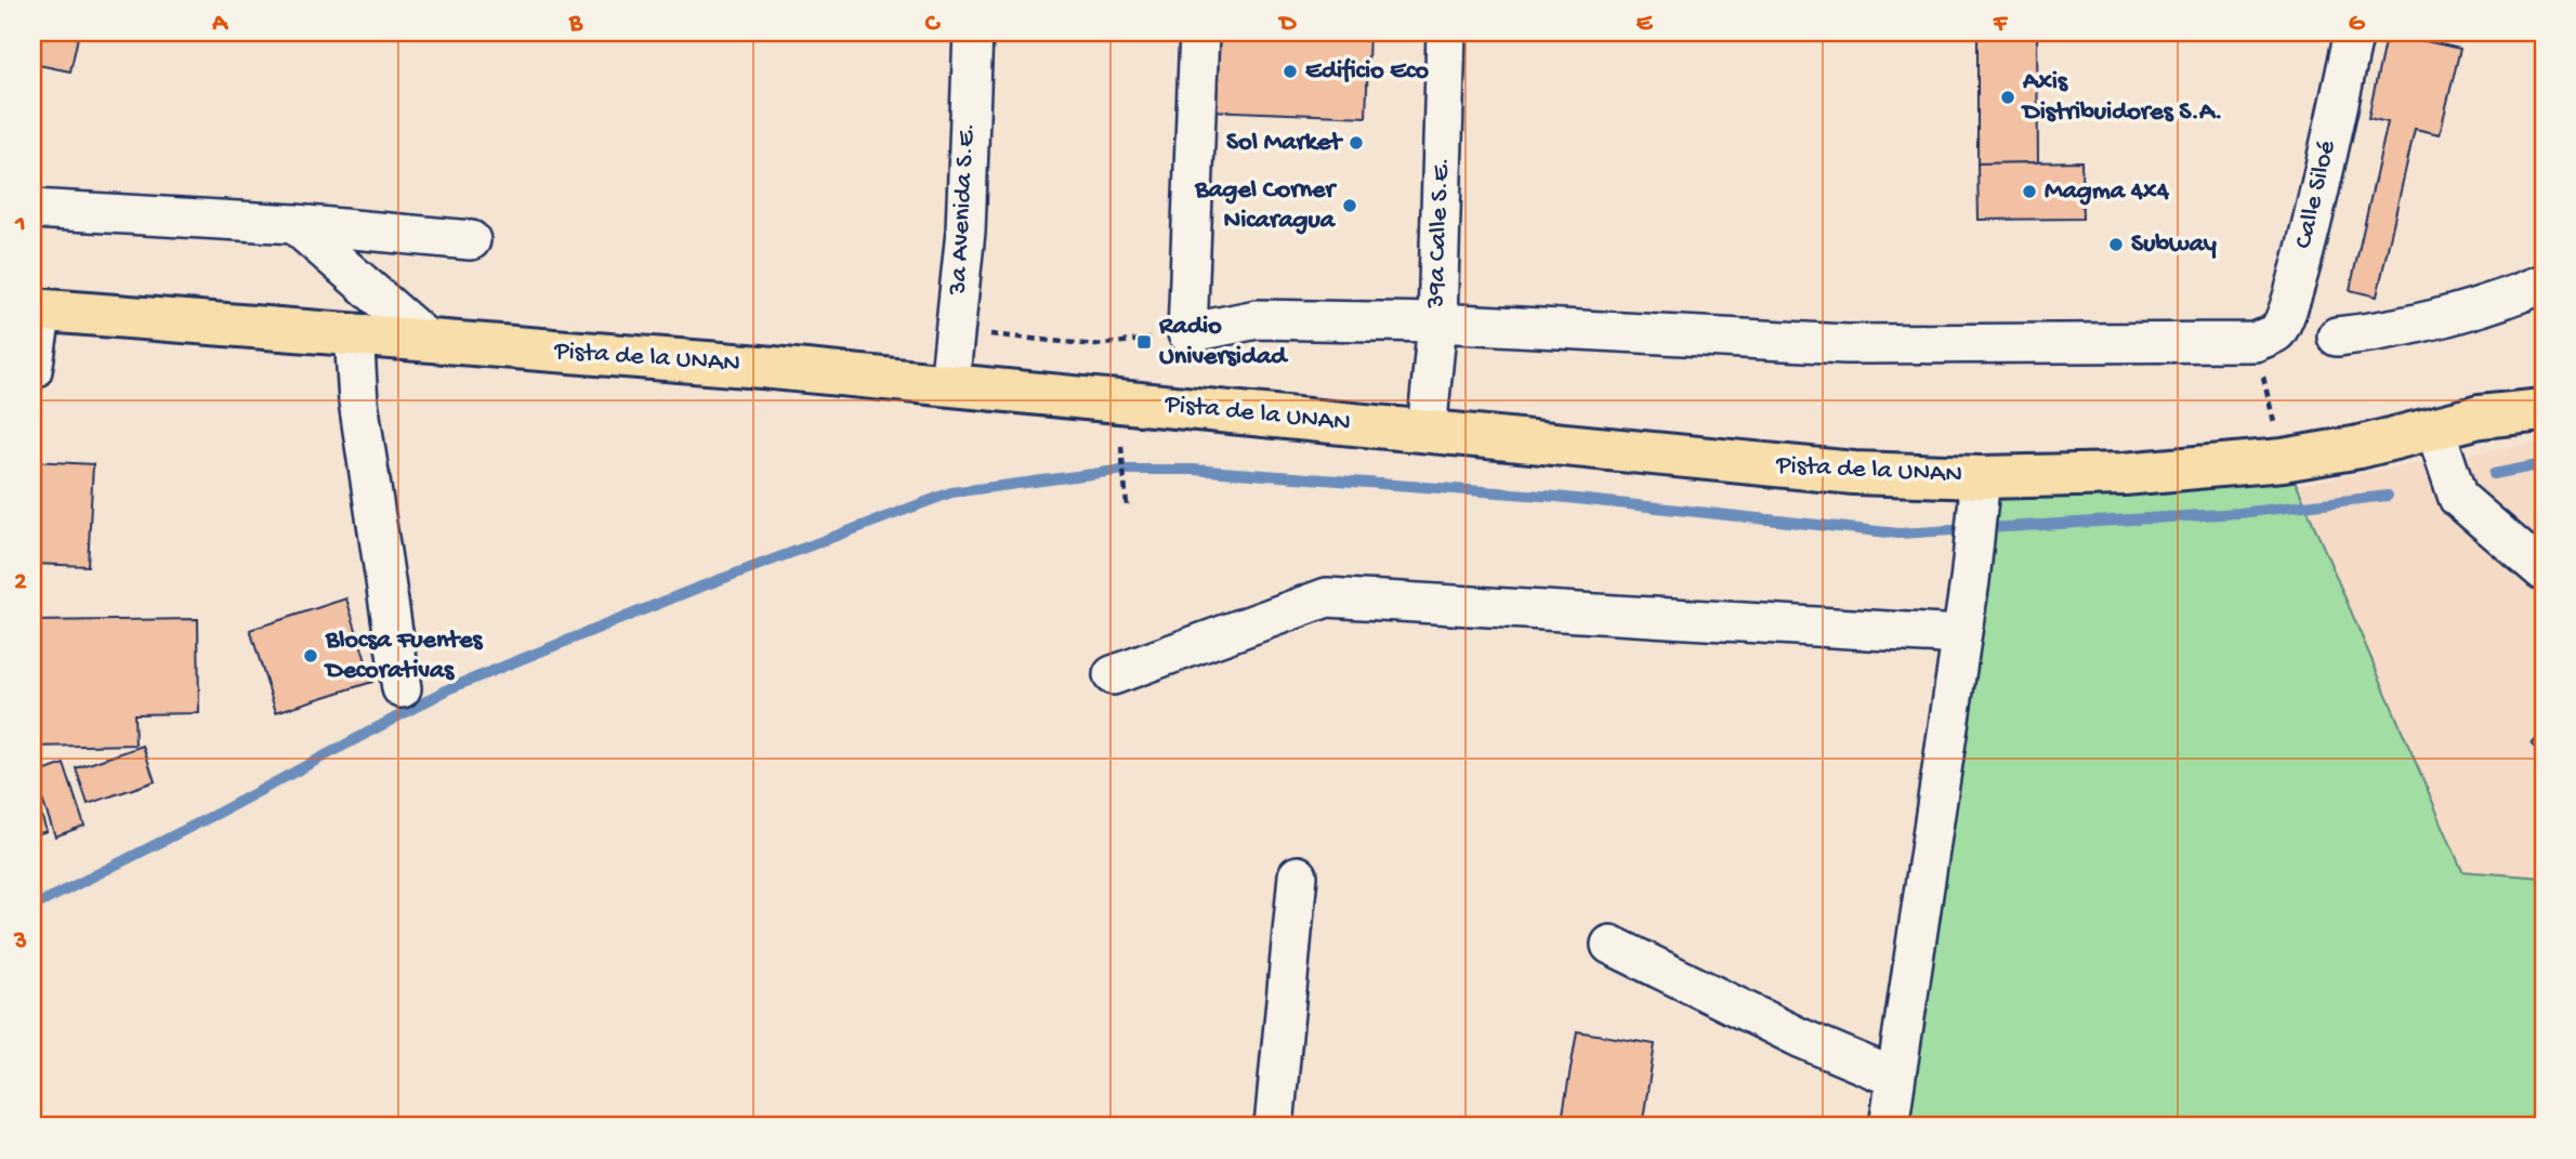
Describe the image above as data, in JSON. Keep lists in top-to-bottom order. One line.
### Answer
{"streets":{"main road":["Pista de la UNAN"],"street":["Calle Siloé","3a Avenida S.E.","39a Calle S.E."]},"crossings":[["3a Avenida S.E.","Pista de la UNAN"],["39a Calle S.E.","Pista de la UNAN"]],"places":{"other":["Edificio Eco","Axis Distribuidores S.A.","Sol Market","Magma 4x4","Bagel Corner Nicaragua","Subway","Blocsa Fuentes Decorativas"],"transit":["Radio Universidad"]},"grid":{"columns":["A","B","C","D","E","F","G"],"rows":["1","2","3"]}}
